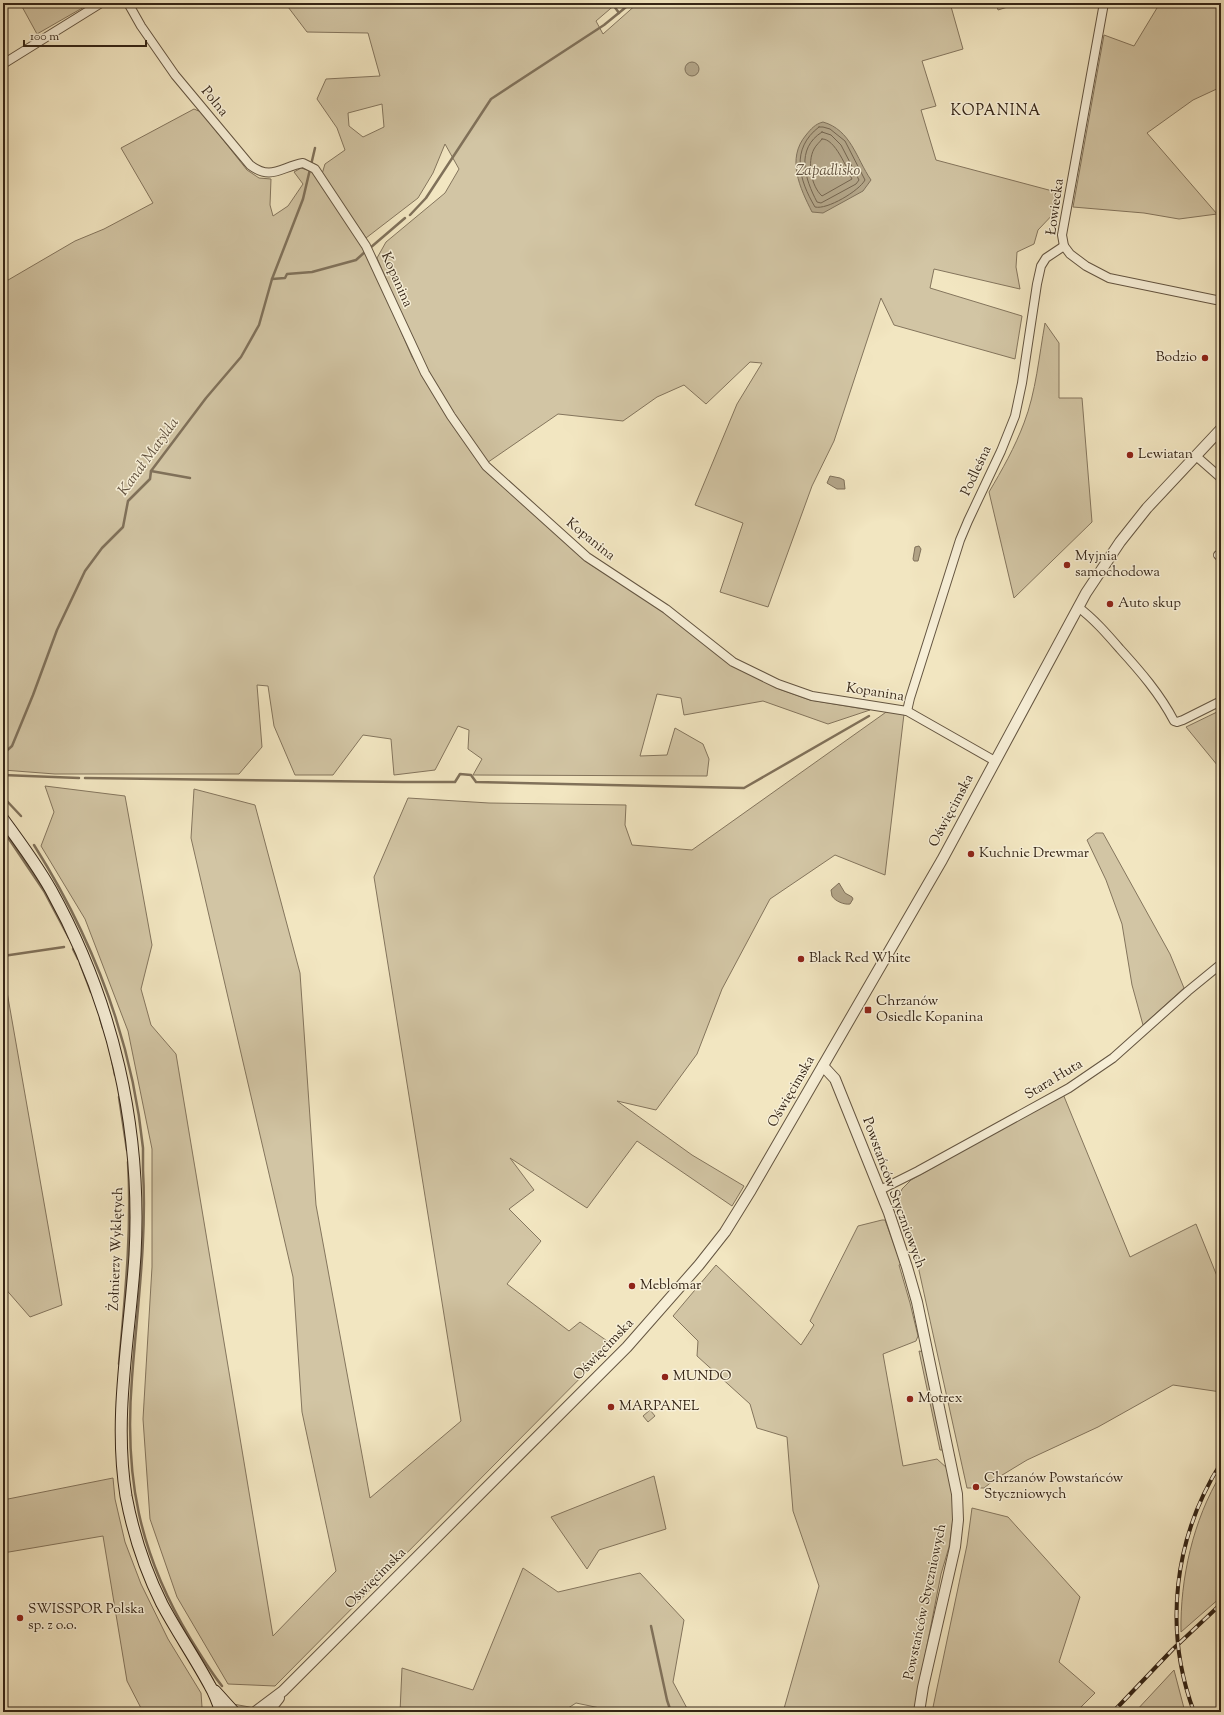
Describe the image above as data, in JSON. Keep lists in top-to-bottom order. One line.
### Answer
{"streets":{"main road":["Żołnierzy Wyklętych"],"street":["Polna","Łowiecka","Kopanina","Podleśna","Oświęcimska","Stara Huta","Powstańców Styczniowych"]},"crossings":[["Polna","Kopanina"],["Łowiecka","Podleśna"],["Kopanina","Podleśna"],["Kopanina","Oświęcimska"],["Oświęcimska","Powstańców Styczniowych"],["Stara Huta","Powstańców Styczniowych"]],"districts":["KOPANINA"],"water":["Zapadlisko","Kanał Matylda"],"places":{"other":["Bodzio","Lewiatan","Myjnia samochodowa","Auto skup","Kuchnie Drewmar","Black Red White","Meblomar","MUNDO","Motrex","MARPANEL","Chrzanów Powstańców Styczniowych","SWISSPOR Polska sp. z o.o."],"transit":["Chrzanów Osiedle Kopanina"]},"scale_bar":"100 m"}
